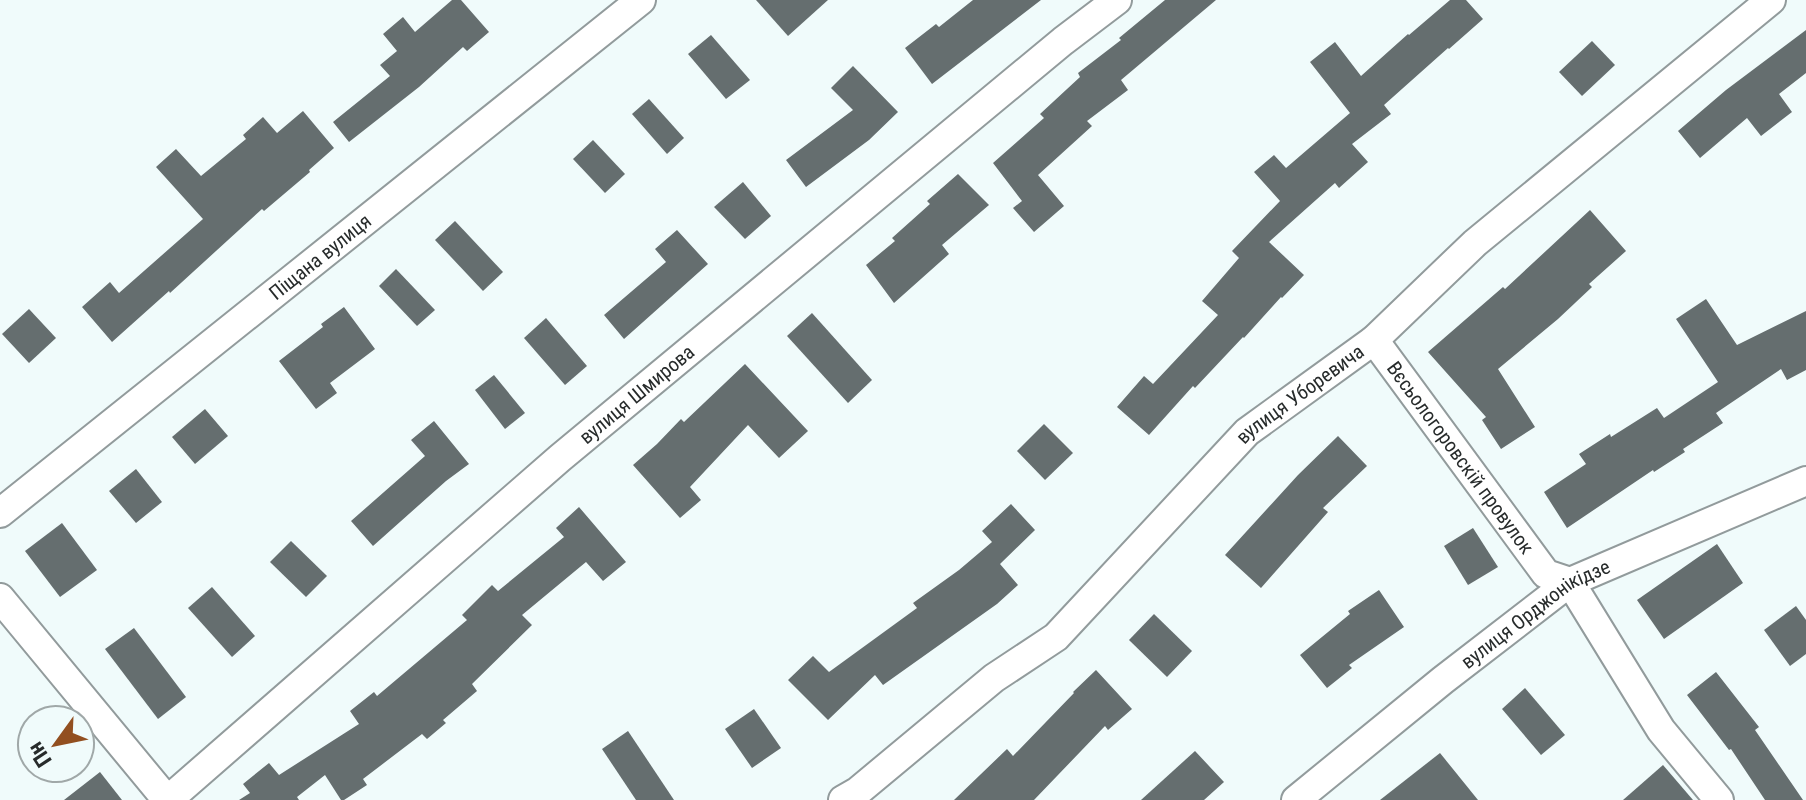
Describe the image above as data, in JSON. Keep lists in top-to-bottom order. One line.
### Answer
{"streets":{"street":["Піщана вулиця","вулиця Шмирова","вулиця Уборевича","Вєсьологоровскій провулок","вулиця Орджонікідзе"]},"crossings":[["вулиця Уборевича","Вєсьологоровскій провулок"],["Вєсьологоровскій провулок","вулиця Орджонікідзе"]],"north":"bottom left"}
